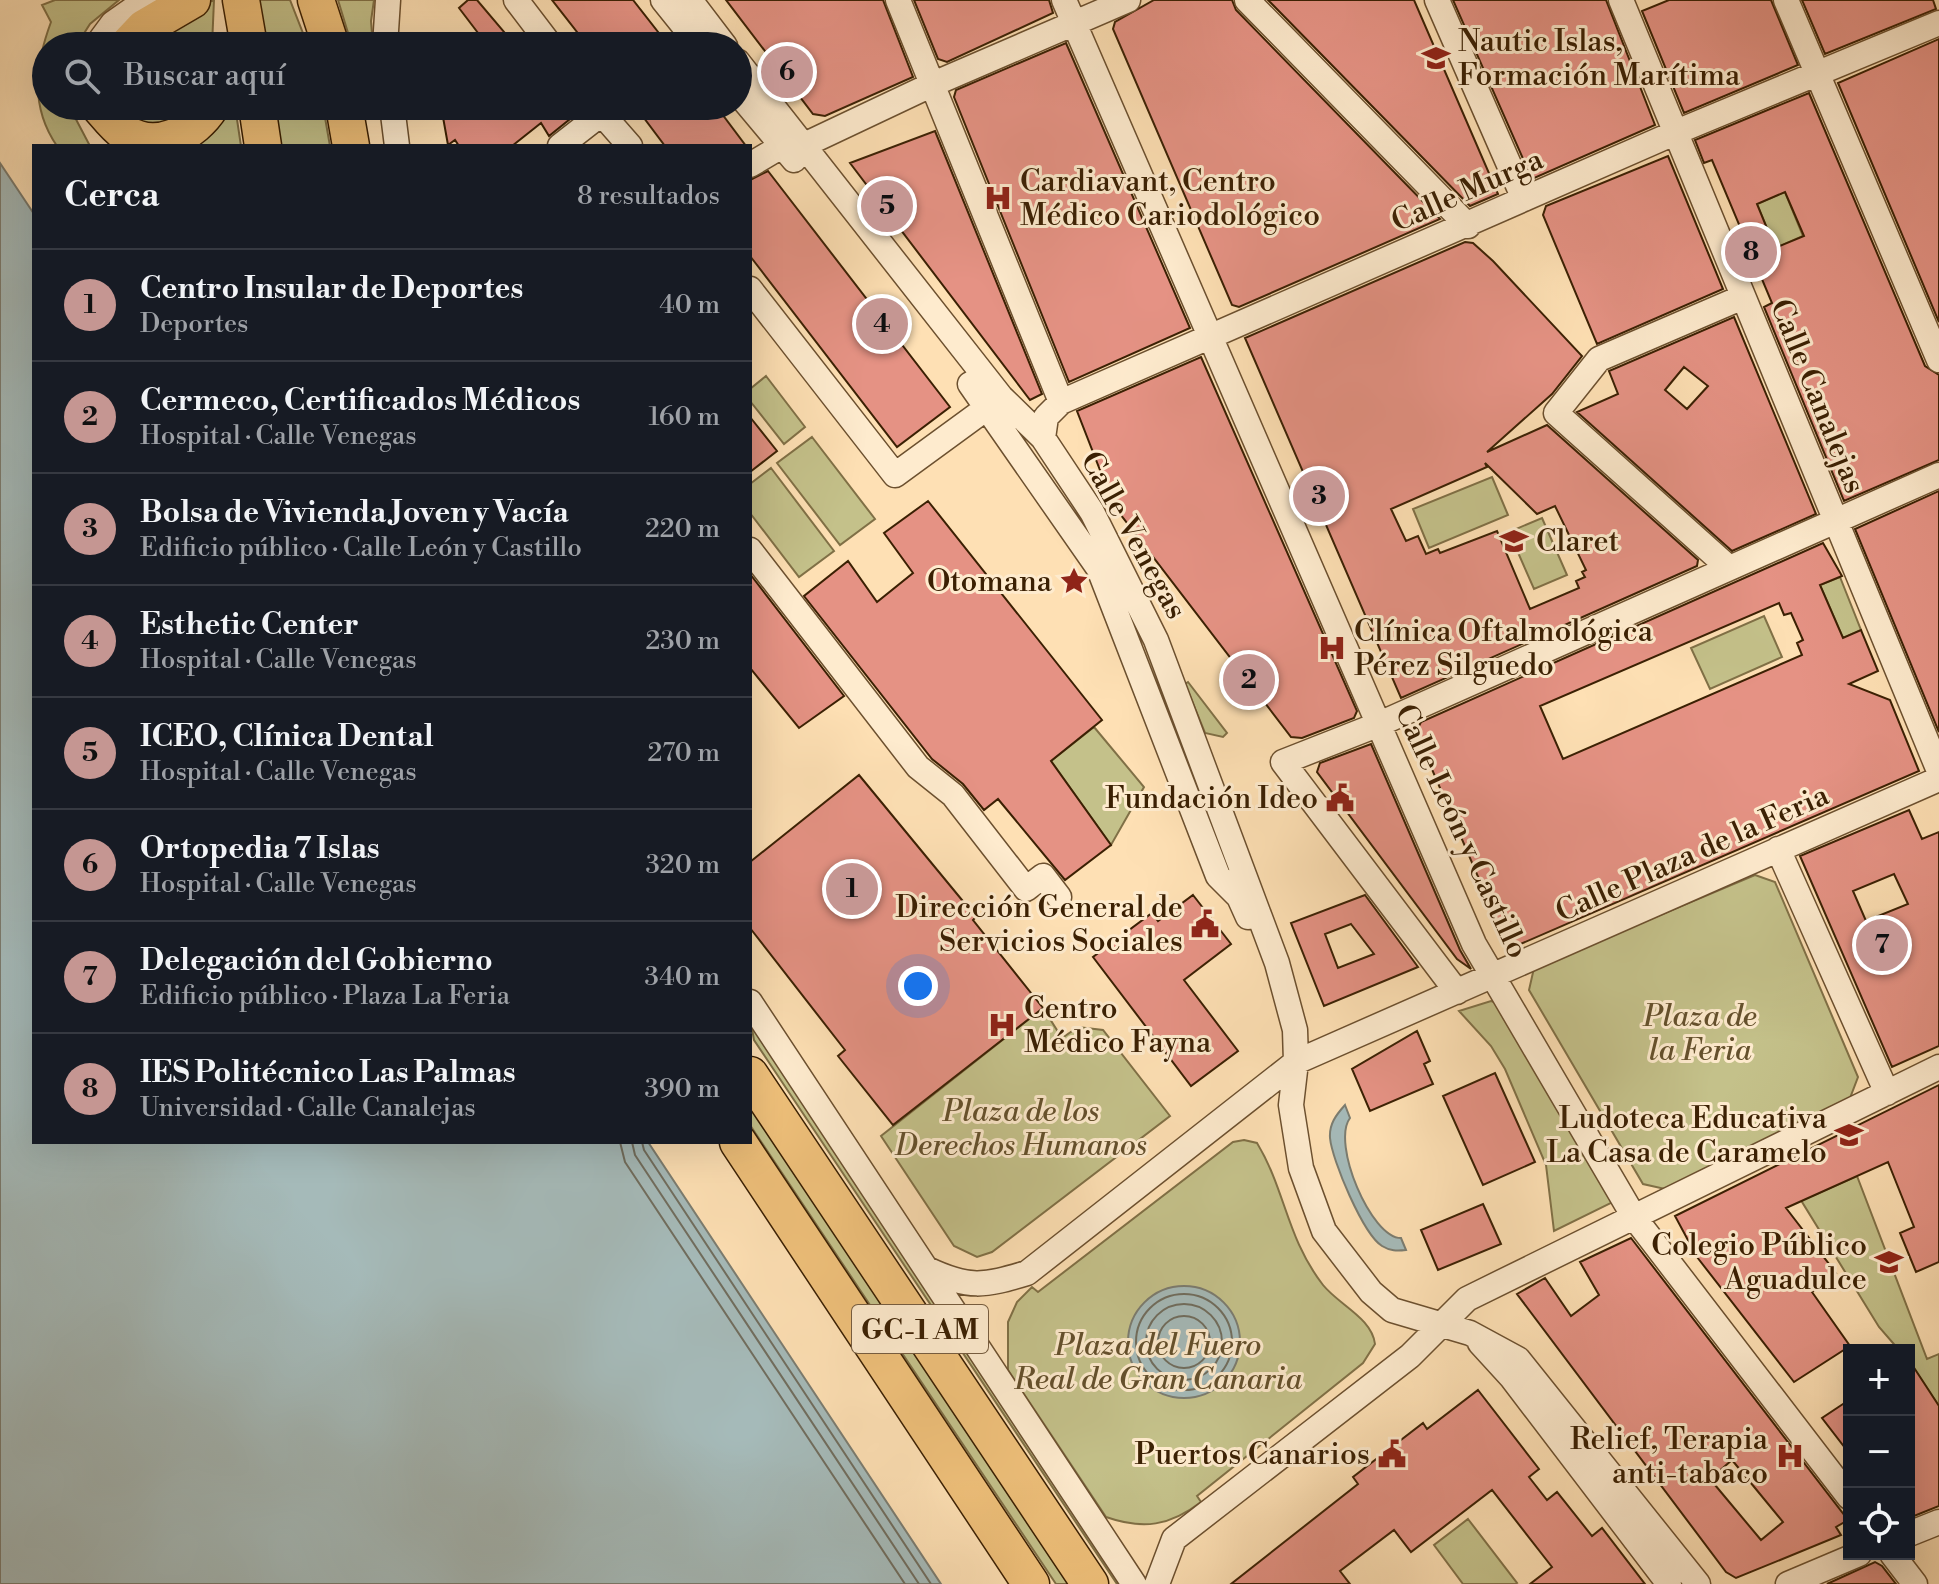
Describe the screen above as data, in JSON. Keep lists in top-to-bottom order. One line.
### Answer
{"streets":{"highway":["GC-1 AM"],"street":["Calle Murga","Calle Canalejas","Calle Venegas","Calle León y Castillo","Calle Plaza de la Feria"]},"crossings":[["Calle Murga","Calle Canalejas"],["Calle Murga","Calle León y Castillo"],["Calle Venegas","Calle Plaza de la Feria"],["Calle León y Castillo","Calle Plaza de la Feria"]],"parks":["Plaza de la Feria","Plaza de los Derechos Humanos","Plaza del Fuero Real de Gran Canaria"],"places":{"school or university":["Nautic Islas, Formación Marítima","Claret","Ludoteca Educativa La Casa de Caramelo","Colegio Público Aguadulce"],"hospital":["Cardiavant, Centro Médico Cariodológico","Clínica Oftalmológica Pérez Silguedo","Centro Médico Fayna","Relief, Terapia anti-tabaco"],"place":["Otomana"],"public building":["Fundación Ideo","Dirección General de Servicios Sociales","Puertos Canarios"]},"page":{"search":"Buscar aquí","pins":["6","5","8","4","3","2","1","7"],"heading":["Cerca","8 resultados"],"list":[{"mark":"1","name":"Centro Insular de Deportes","note":"Deportes","value":"40 m"},{"mark":"2","name":"Cermeco, Certificados Médicos","note":"Hospital · Calle Venegas","value":"160 m"},{"mark":"3","name":"Bolsa de Vivienda Joven y Vacía","note":"Edificio público · Calle León y Castillo","value":"220 m"},{"mark":"4","name":"Esthetic Center","note":"Hospital · Calle Venegas","value":"230 m"},{"mark":"5","name":"ICEO, Clínica Dental","note":"Hospital · Calle Venegas","value":"270 m"},{"mark":"6","name":"Ortopedia 7 Islas","note":"Hospital · Calle Venegas","value":"320 m"},{"mark":"7","name":"Delegación del Gobierno","note":"Edificio público · Plaza La Feria","value":"340 m"},{"mark":"8","name":"IES Politécnico Las Palmas","note":"Universidad · Calle Canalejas","value":"390 m"}],"map_buttons":["+","−"]}}
